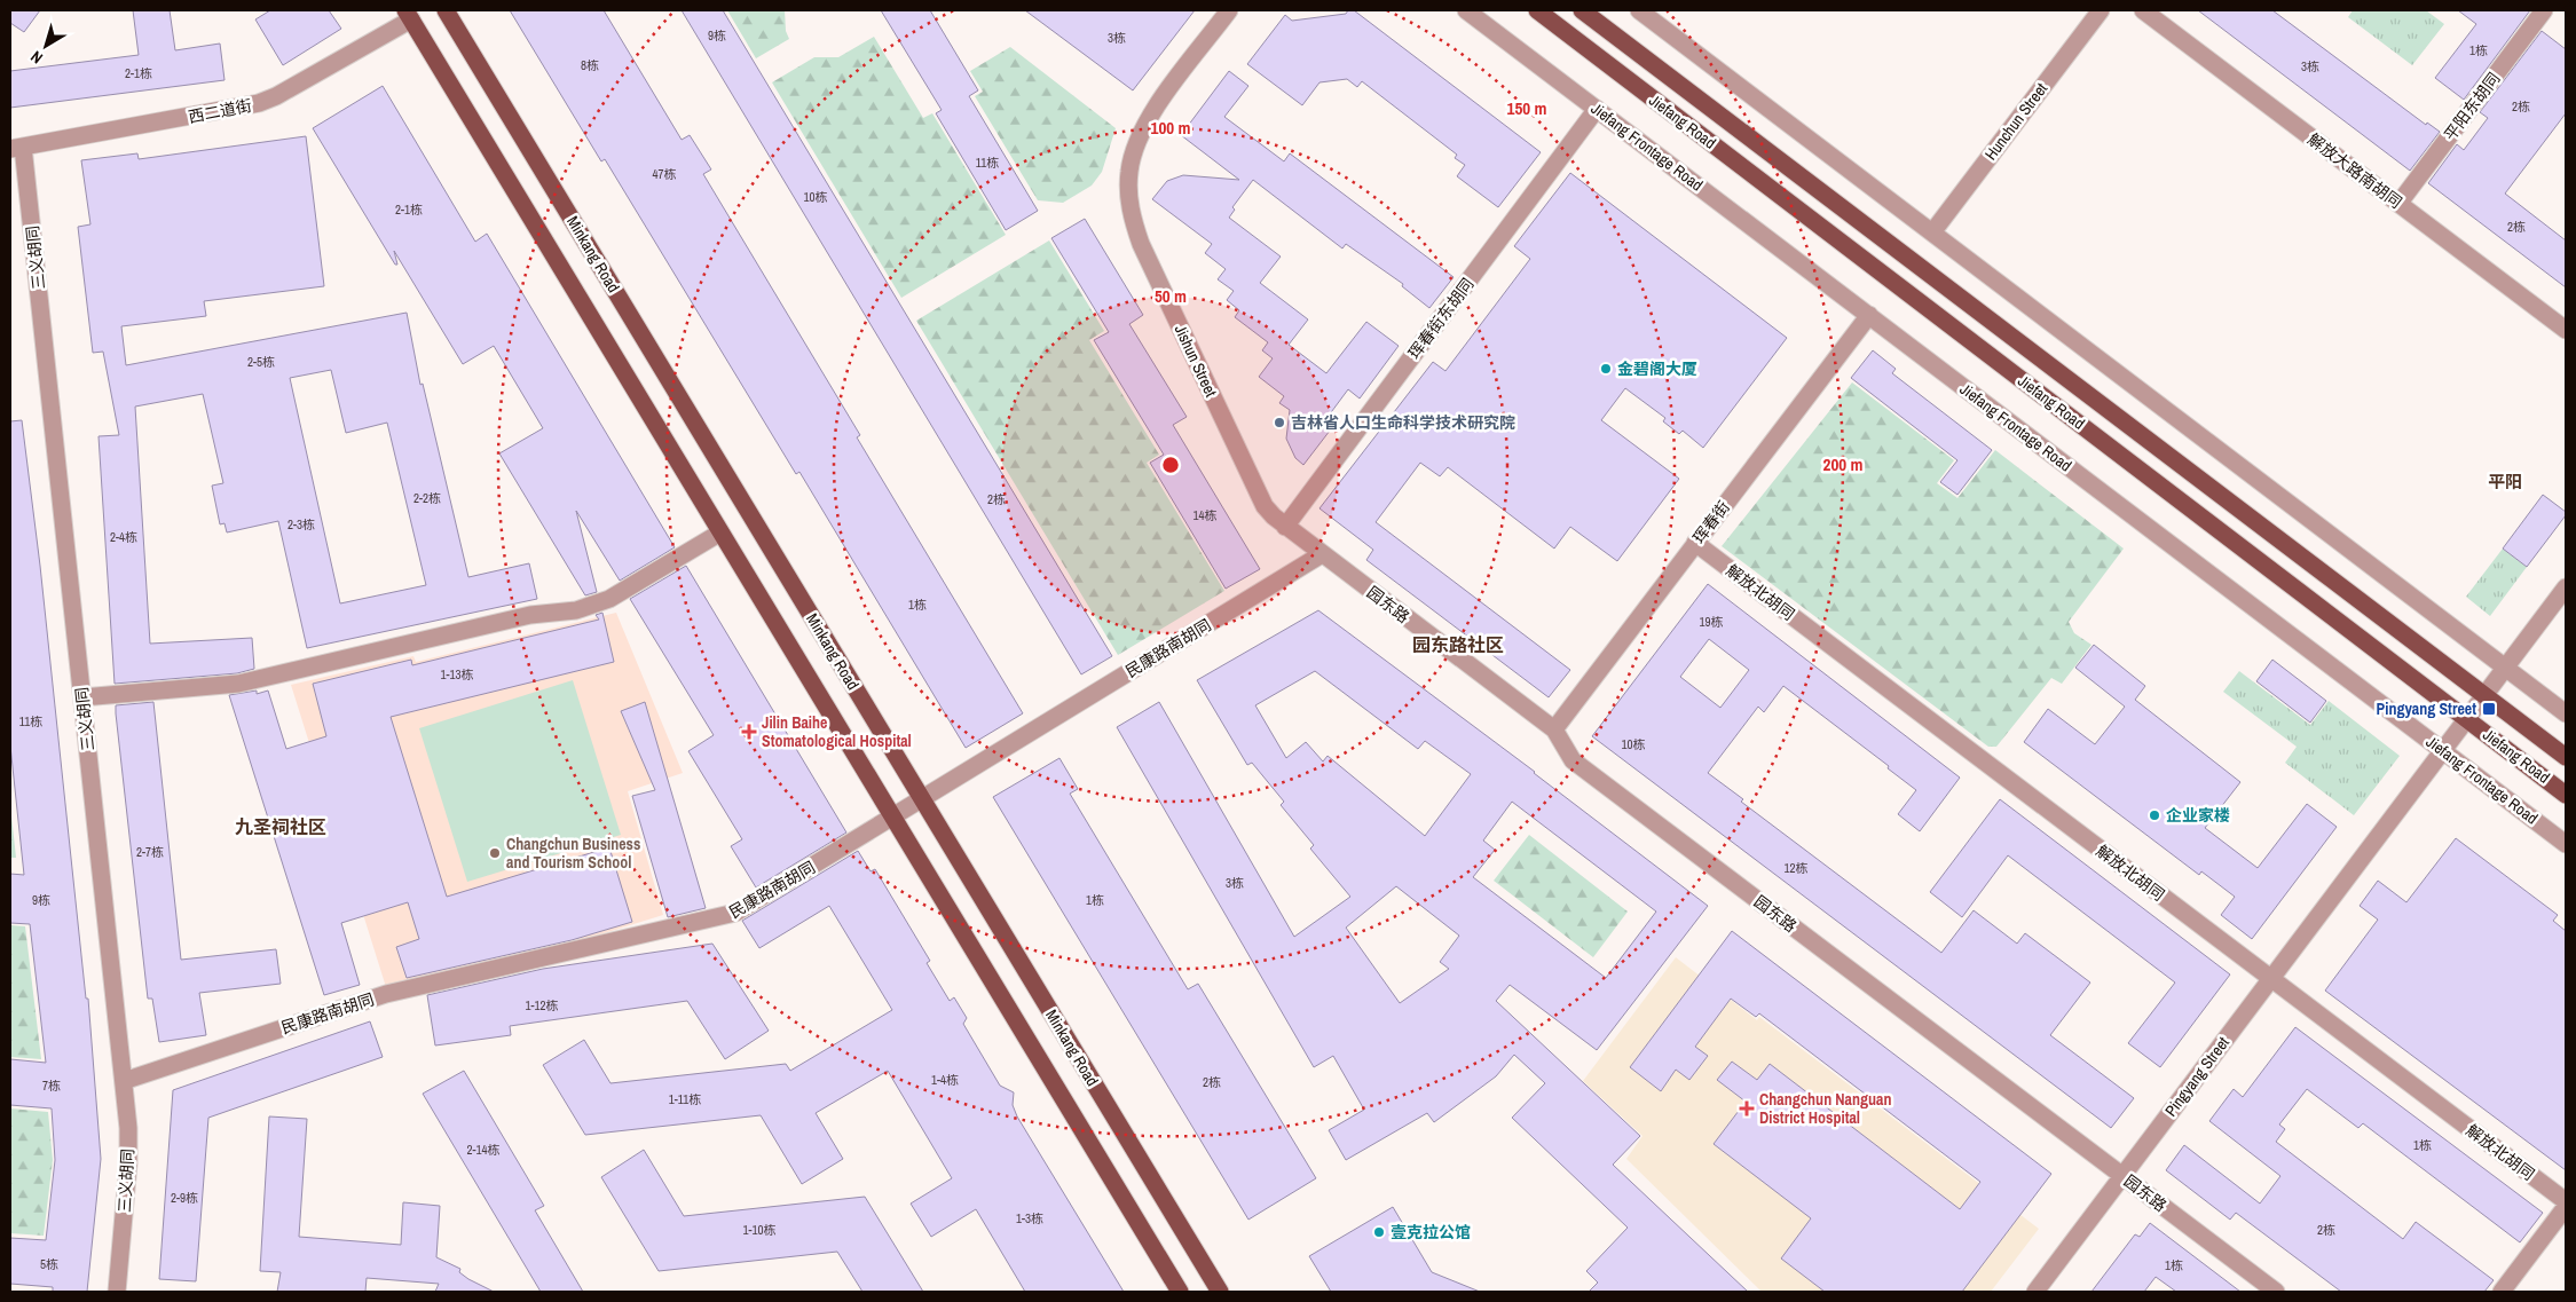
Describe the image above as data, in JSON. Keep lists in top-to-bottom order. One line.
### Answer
{"streets":{"main road":["Jiefang Road","Minkang Road"],"street":["平阳东胡同","西二道街","Hunchun Street","Jiefang Frontage Road","解放大路南胡同","三义胡同","珲春街东胡同","Jishun Street","珲春街","解放北胡同","园东路","民康路南胡同","Pingyang Street"]},"crossings":[["平阳东胡同","解放大路南胡同"],["西二道街","三义胡同"],["Jiefang Road","Pingyang Street"],["Jiefang Frontage Road","珲春街东胡同"],["Jiefang Frontage Road","珲春街"],["Jiefang Frontage Road","Pingyang Street"],["Minkang Road","民康路南胡同"],["三义胡同","民康路南胡同"],["珲春街东胡同","Jishun Street"],["珲春街东胡同","园东路"],["Jishun Street","园东路"],["珲春街","解放北胡同"],["珲春街","园东路"],["解放北胡同","Pingyang Street"],["园东路","民康路南胡同"],["园东路","Pingyang Street"]],"districts":["平阳","园东路社区","九圣祠社区"],"places":{"other":["金碧阁大厦","吉林省人口生命科学技术研究院","企业家楼","Changchun Business and Tourism School","壹克拉公馆"],"transit":["Pingyang Street"],"health":["Jilin Baihe Stomatological Hospital","Changchun Nanguan District Hospital"]},"house_numbers":["9栋","3栋","1栋","8栋","3栋","2-1栋","2栋","11栋","47栋","10栋","2-1栋","2栋","2-5栋","2-2栋","2栋","14栋","2-3栋","2-4栋","1栋","19栋","1-13栋","11栋","10栋","2-7栋","12栋","3栋","9栋","1栋","1-12栋","1-4栋","2栋","7栋","1-11栋","1栋","2-14栋","2-9栋","1-3栋","1-10栋","2栋","5栋","1栋"],"north":"bottom left","rings":["150 m","100 m","50 m","200 m"]}
